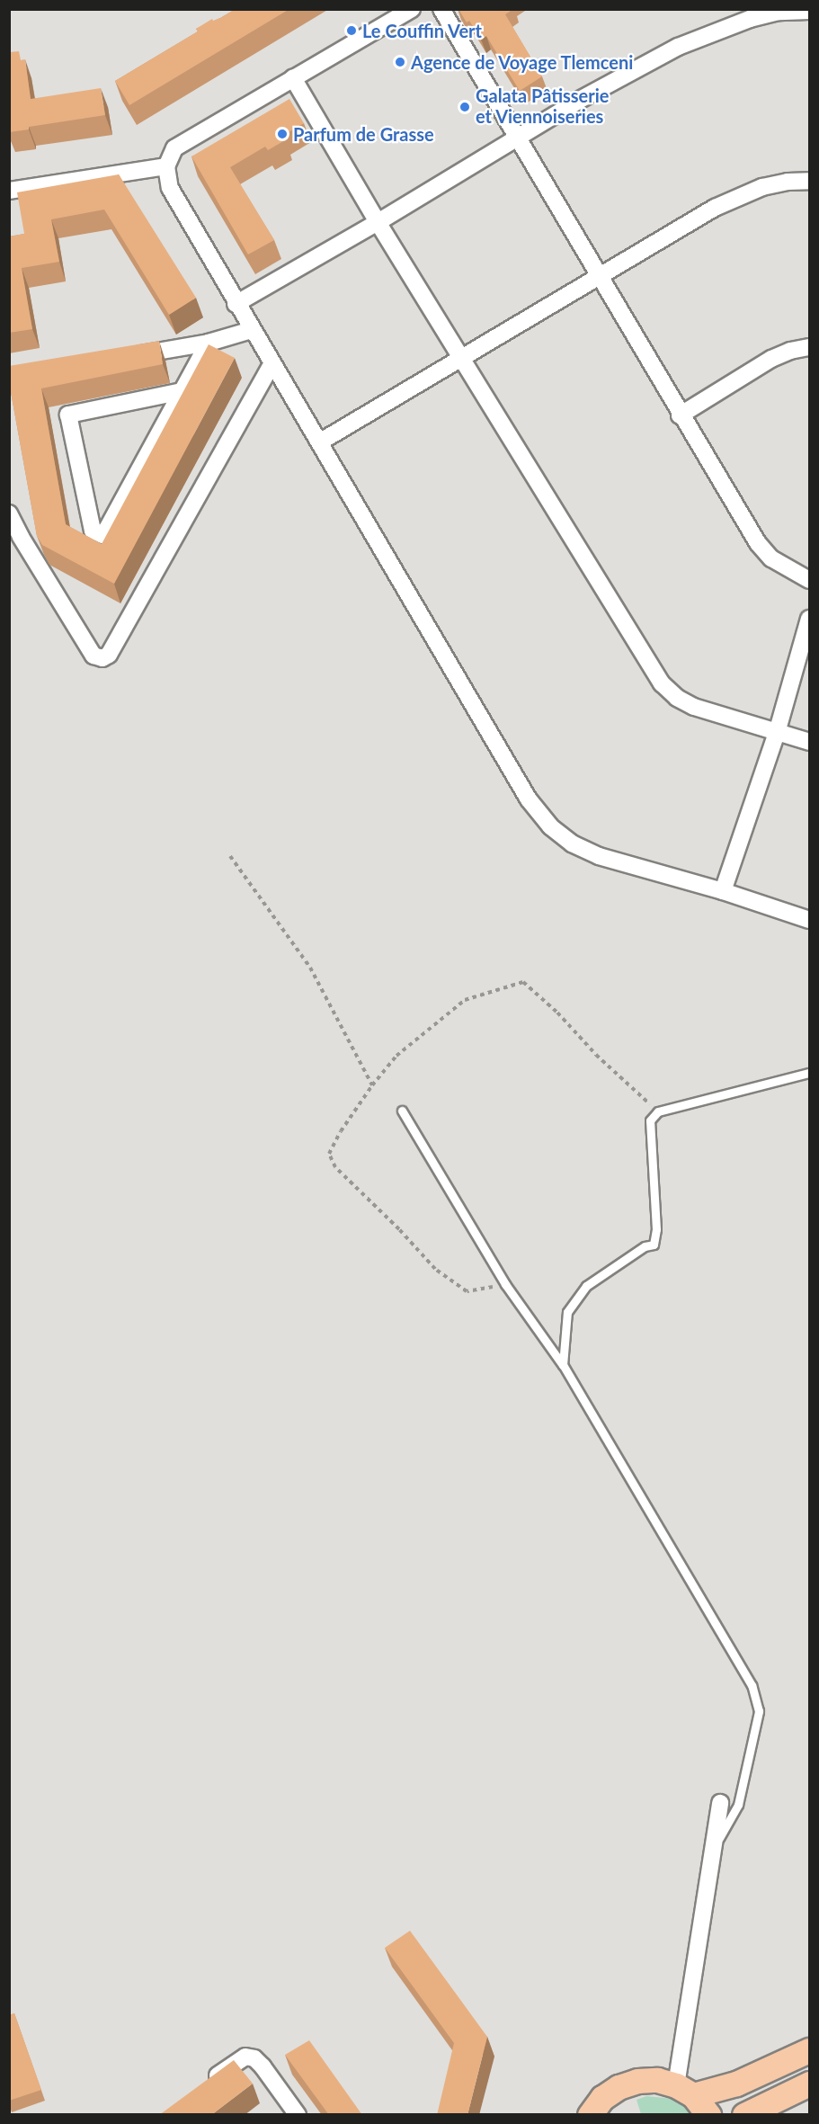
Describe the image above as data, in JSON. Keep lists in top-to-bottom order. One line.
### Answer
{"places":["Le Couffin Vert","Agence de Voyage Tlemceni","Galata Pâtisserie et Viennoiseries","Parfum de Grasse"]}
